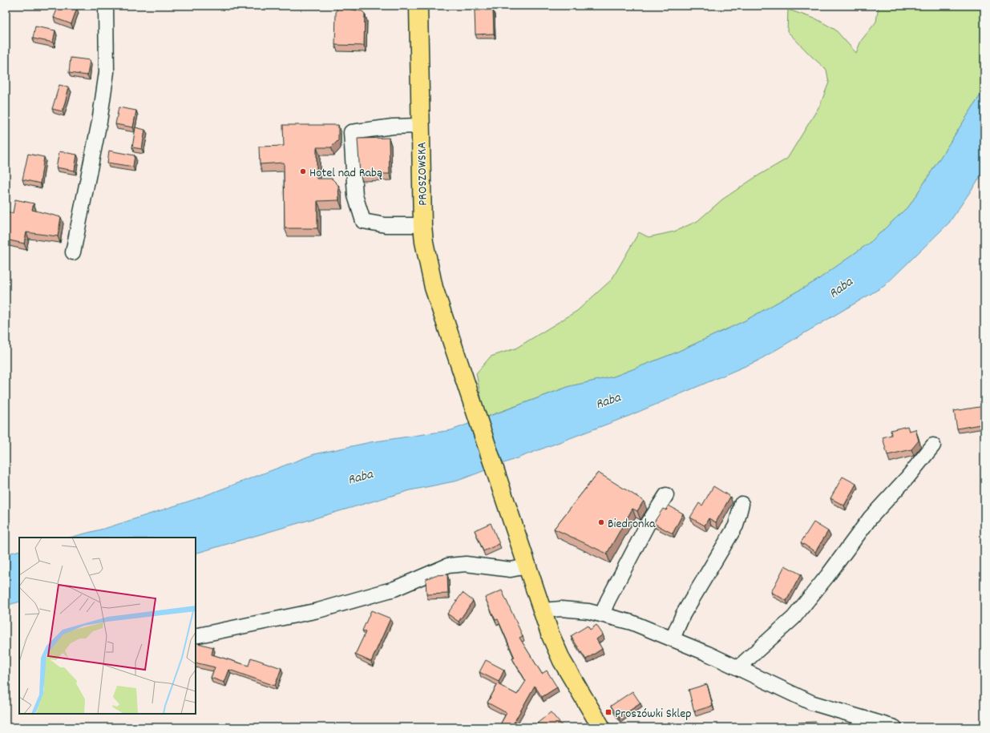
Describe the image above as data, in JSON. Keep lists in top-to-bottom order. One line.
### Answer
{"streets":{"main road":["PROSZOWSKA"]},"water":["Raba"],"places":{"other":["Hotel nad Rabą","Biedronka"],"transit":["Proszówki Sklep"]}}
